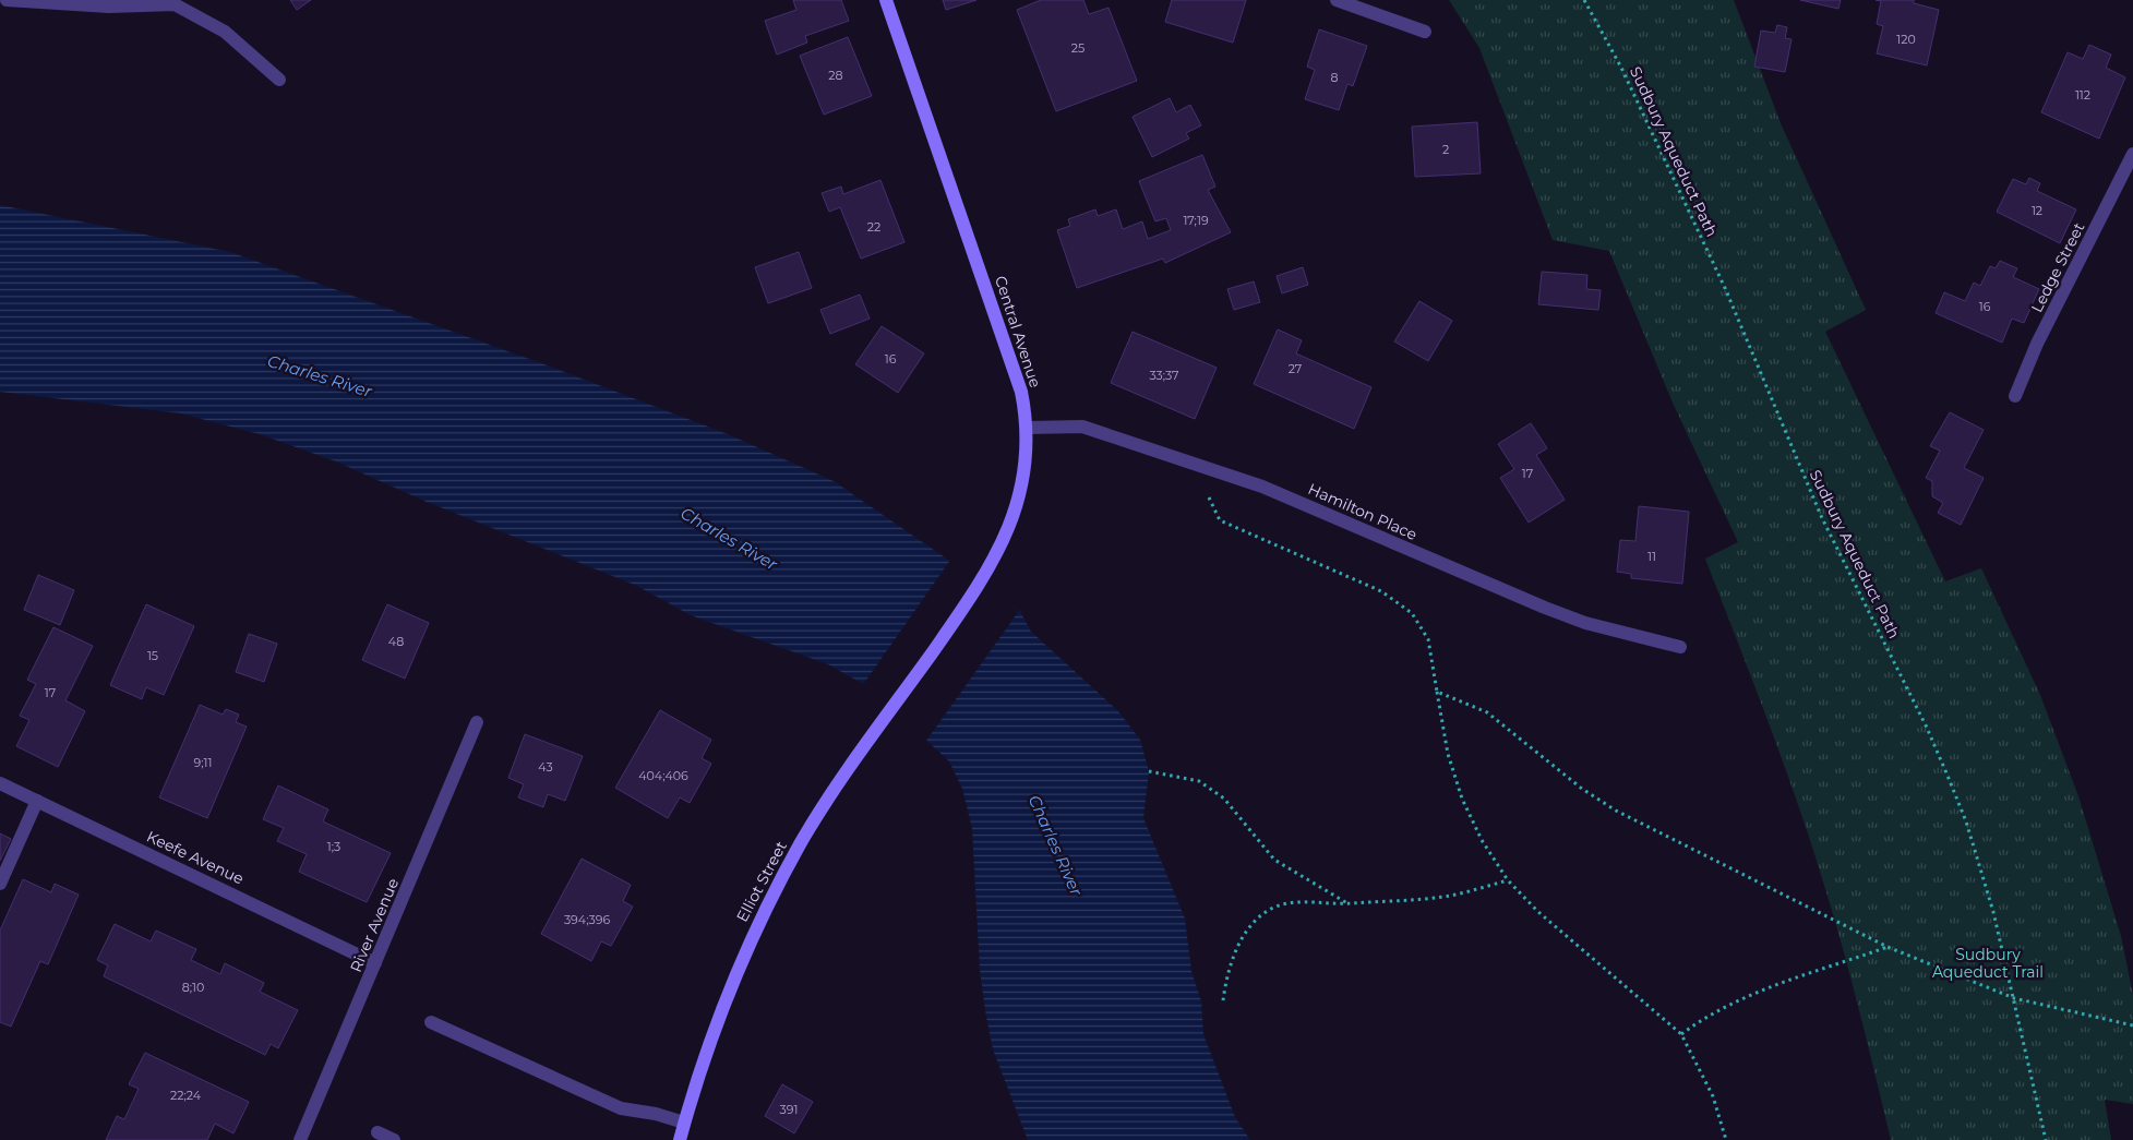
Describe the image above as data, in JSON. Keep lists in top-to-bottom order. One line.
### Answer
{"streets":{"main road":["Central Avenue","Elliot Street"],"street":["Ledge Street","Hamilton Place","Keefe Avenue","River Avenue"],"path":["Sudbury Aqueduct Path"]},"crossings":[["Central Avenue","Hamilton Place"],["Central Avenue","Elliot Street"],["Keefe Avenue","River Avenue"]],"water":["Charles River"],"parks":["Sudbury Aqueduct Trail"],"house_numbers":["120","25","28","8","112","2","12","17;19","22","16","16","27","33;37","17","11","48","15","17","9;11","43","404;406","1;3","394;396","8;10","22;24","391"]}
